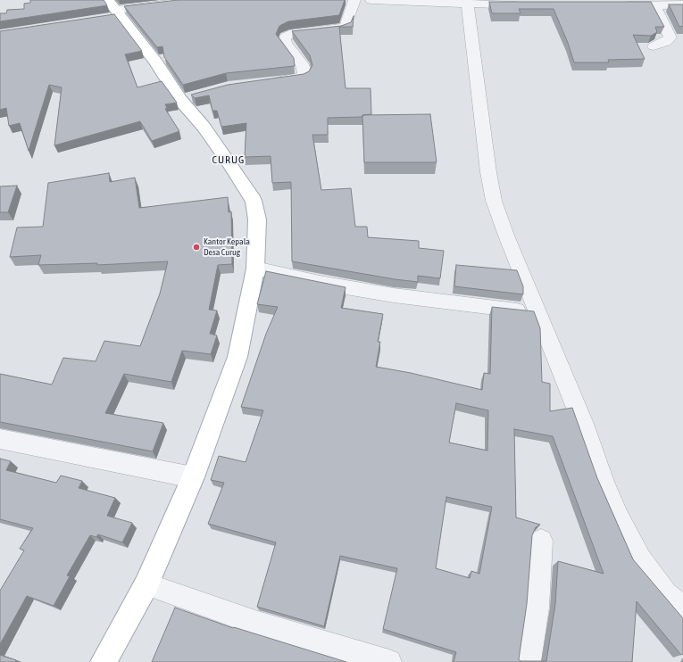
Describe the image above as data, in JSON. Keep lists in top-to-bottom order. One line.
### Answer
{"districts":["CURUG"],"places":["Kantor Kepala Desa Curug"]}
